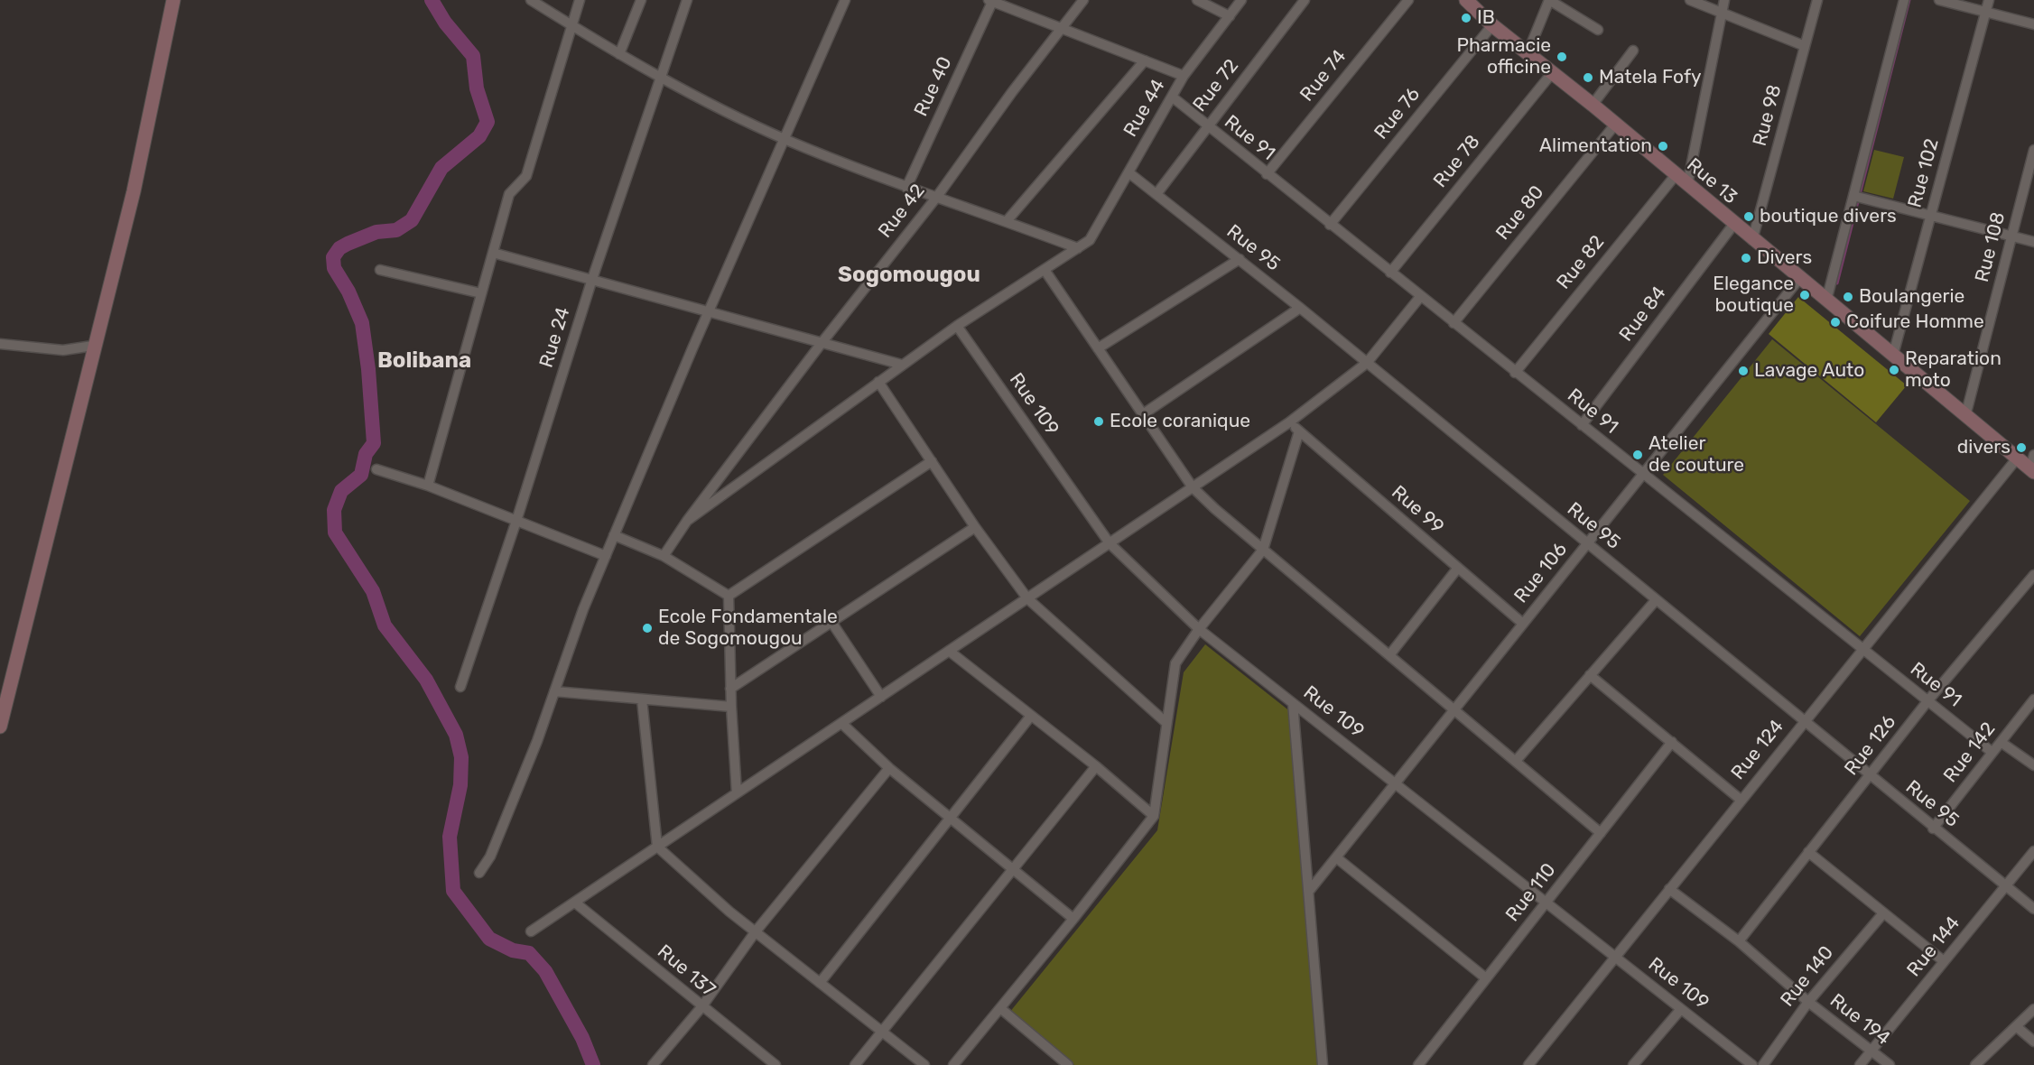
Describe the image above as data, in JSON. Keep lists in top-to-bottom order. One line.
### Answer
{"streets":{"street":["Rue 74","Rue 72","Rue 40","Rue 44","Rue 76","Rue 98","Rue 91","Rue 78","Rue 102","Rue 13","Rue 42","Rue 80","Rue 108","Rue 95","Rue 82","Rue 84","Rue 24","Rue 109","Rue 99","Rue 106","Rue 126","Rue 124","Rue 142","Rue 110","Rue 144","Rue 137","Rue 140","Rue 194"]},"crossings":[["Rue 74","Rue 91"],["Rue 72","Rue 91"],["Rue 72","Rue 95"],["Rue 44","Rue 91"],["Rue 44","Rue 42"],["Rue 44","Rue 95"],["Rue 76","Rue 91"],["Rue 76","Rue 13"],["Rue 98","Rue 13"],["Rue 91","Rue 78"],["Rue 91","Rue 80"],["Rue 91","Rue 82"],["Rue 91","Rue 84"],["Rue 91","Rue 106"],["Rue 91","Rue 126"],["Rue 91","Rue 124"],["Rue 91","Rue 142"],["Rue 78","Rue 13"],["Rue 102","Rue 13"],["Rue 13","Rue 80"],["Rue 13","Rue 108"],["Rue 13","Rue 82"],["Rue 13","Rue 84"],["Rue 13","Rue 106"],["Rue 13","Rue 124"],["Rue 42","Rue 109"],["Rue 95","Rue 106"],["Rue 95","Rue 126"],["Rue 95","Rue 124"],["Rue 95","Rue 142"],["Rue 95","Rue 144"],["Rue 109","Rue 106"],["Rue 109","Rue 124"],["Rue 109","Rue 110"],["Rue 99","Rue 106"],["Rue 126","Rue 194"],["Rue 124","Rue 194"],["Rue 144","Rue 194"],["Rue 140","Rue 194"]],"districts":["Sogomougou","Bolibana"],"places":["IB","Pharmacie officine","Matela Fofy","Alimentation","boutique divers","Divers","Elegance boutique","Boulangerie","Coifure Homme","Reparation moto","Lavage Auto","Ecole coranique","divers","Atelier de couture","Ecole Fondamentale de Sogomougou"]}
